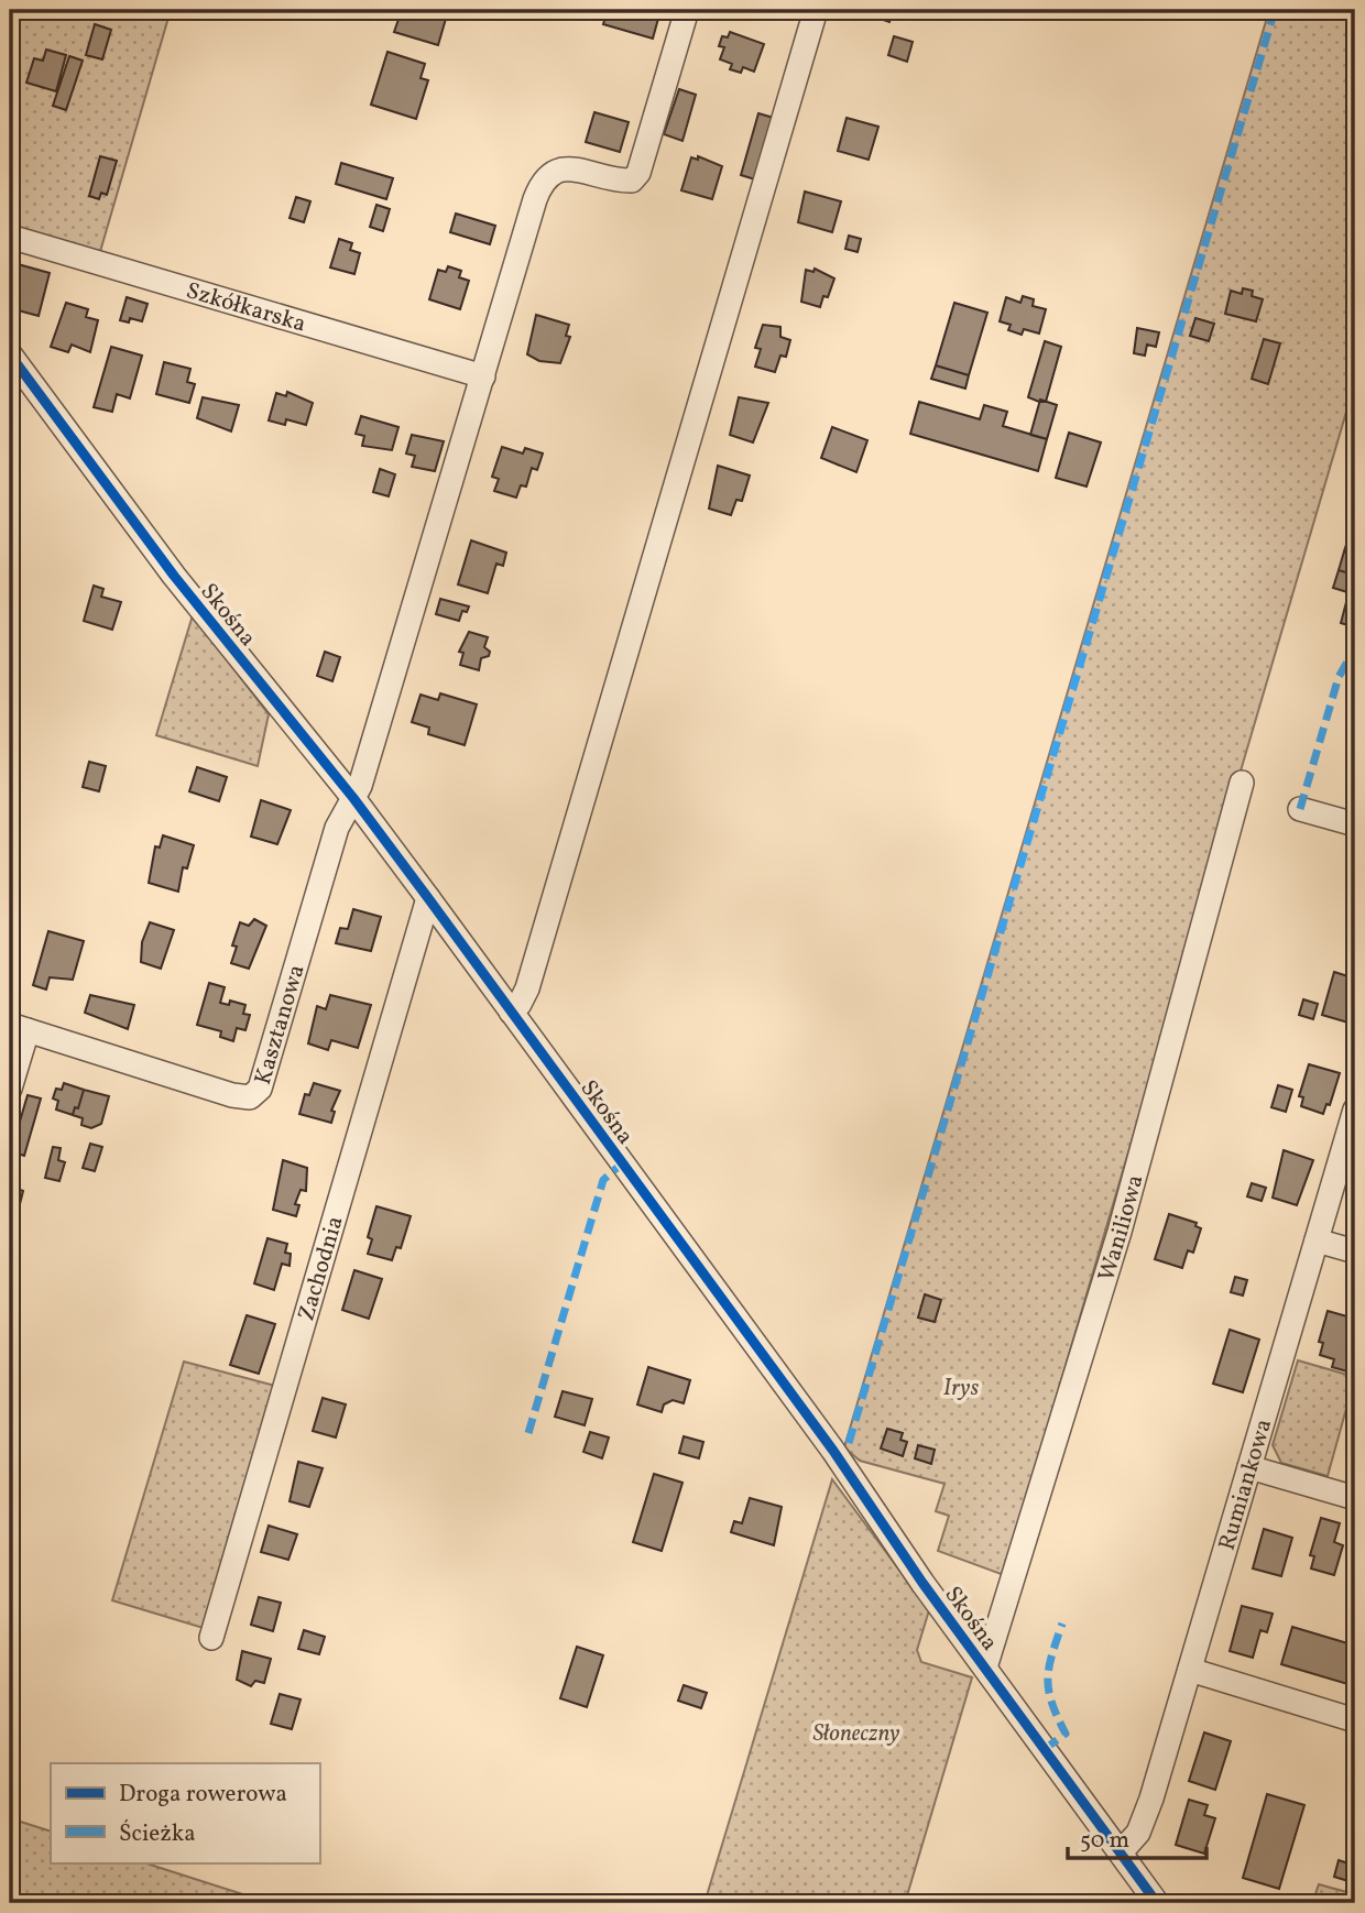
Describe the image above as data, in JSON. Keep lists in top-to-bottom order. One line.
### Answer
{"streets":{"street":["Szkółkarska","Skośna","Kasztanowa","Waniliowa","Zachodnia","Rumiankowa"]},"crossings":[["Skośna","Kasztanowa"],["Skośna","Waniliowa"],["Skośna","Zachodnia"],["Skośna","Rumiankowa"]],"parks":["Irys","Słoneczny"],"legend":["Droga rowerowa","Ścieżka"],"scale_bar":"50 m"}
